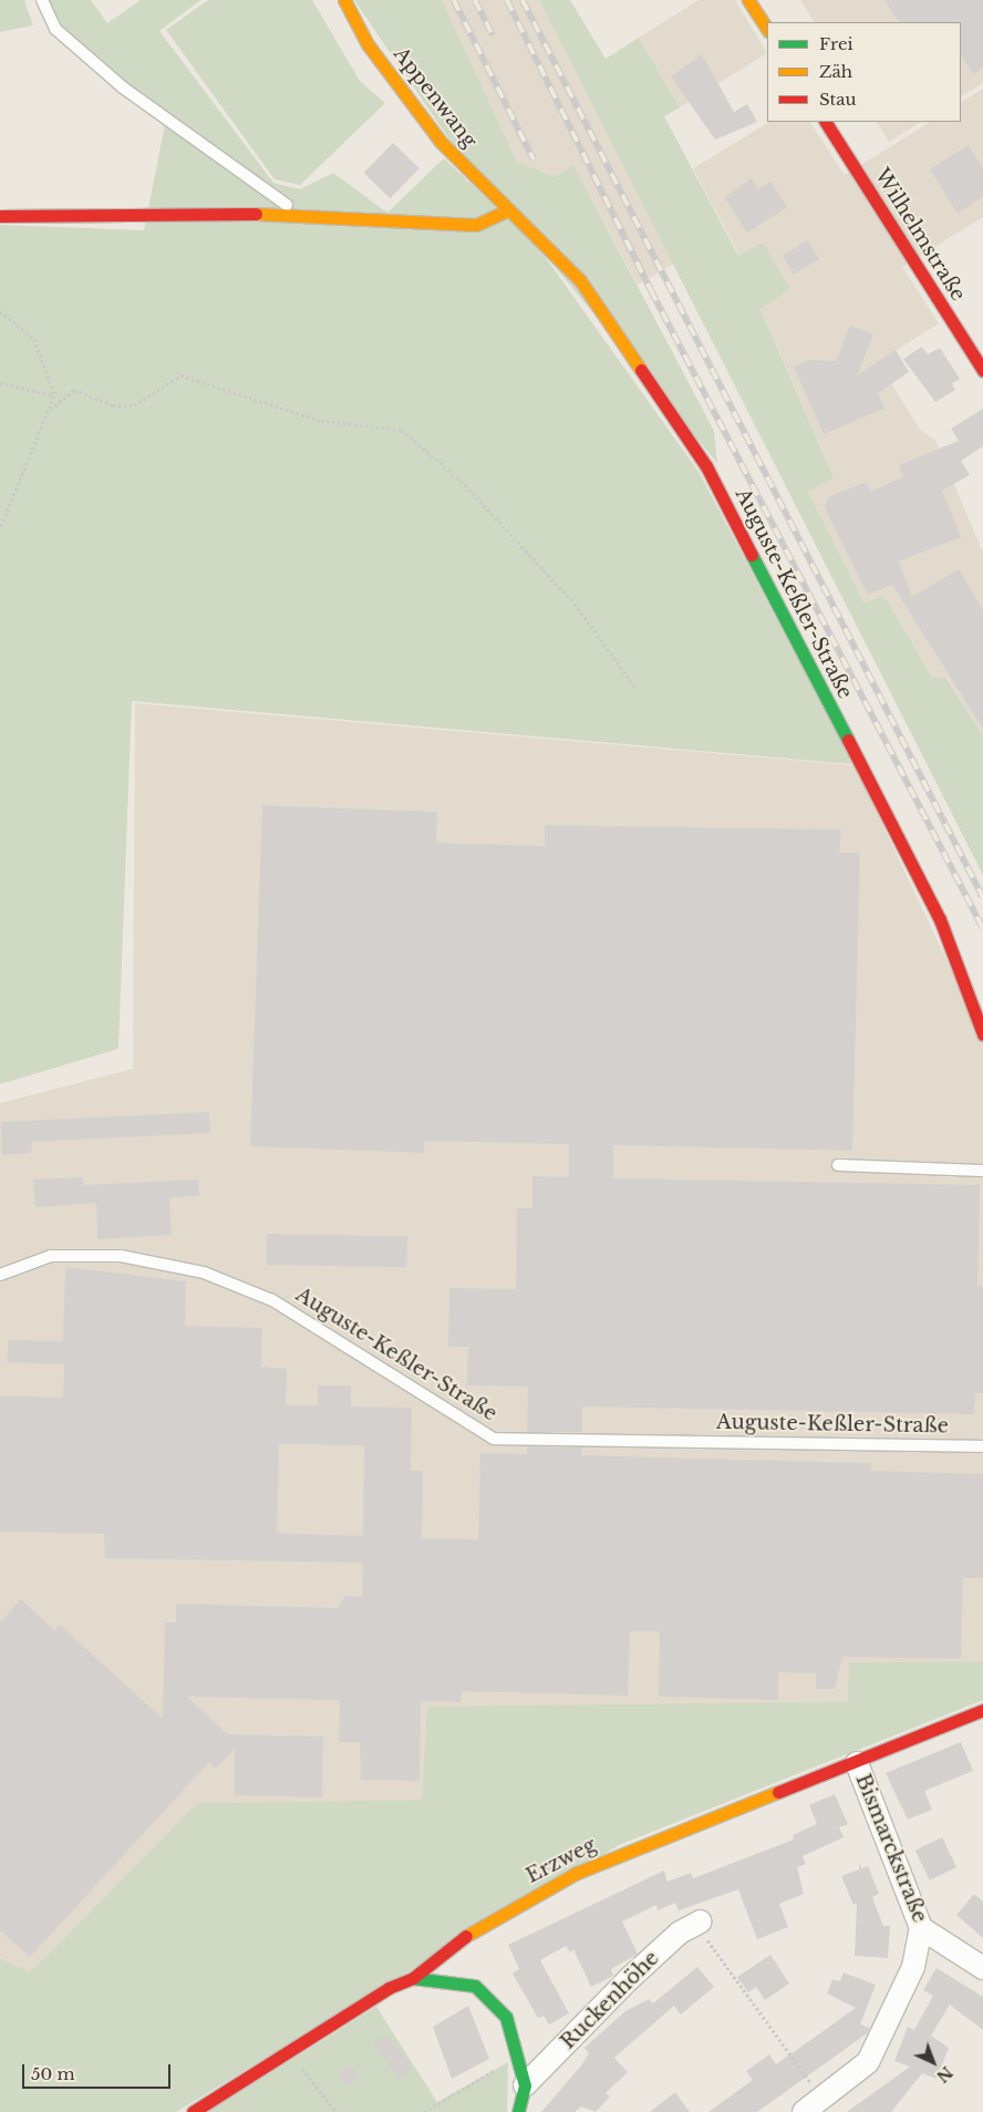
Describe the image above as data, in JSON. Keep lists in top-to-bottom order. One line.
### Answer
{"streets":{"street":["Appenwang","Wilhelmstraße","Auguste-Keßler-Straße","Bismarckstraße","Erzweg","Ruckenhöhe"]},"crossings":[["Appenwang","Auguste-Keßler-Straße"],["Bismarckstraße","Erzweg"]],"legend":["Frei","Zäh","Stau"],"scale_bar":"50 m","north":"bottom right"}
